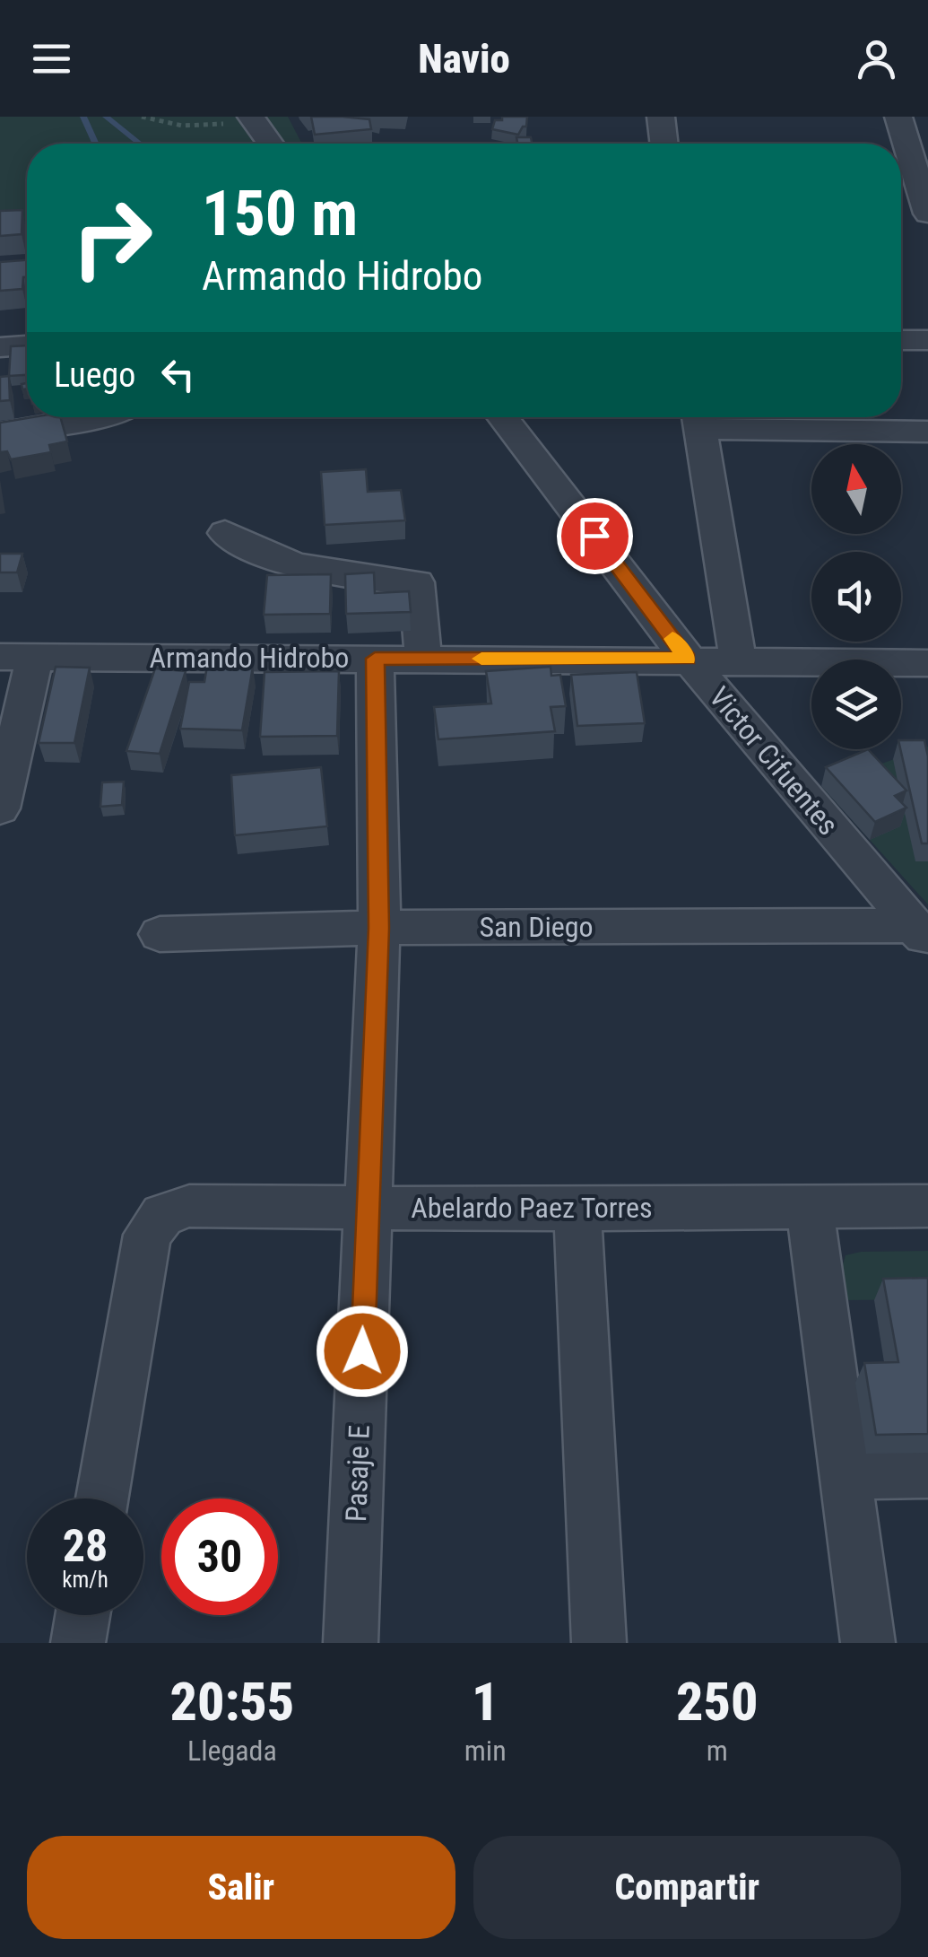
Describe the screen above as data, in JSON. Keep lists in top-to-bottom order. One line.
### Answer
{"streets":{"street":["Armando Hidrobo","Victor Cifuentes","San Diego","Abelardo Paez Torres","Pasaje E"]},"crossings":[["Armando Hidrobo","Victor Cifuentes"],["Armando Hidrobo","Pasaje E"],["Victor Cifuentes","San Diego"],["San Diego","Pasaje E"],["Abelardo Paez Torres","Pasaje E"]],"north":"top","page":{"header":"Navio","turn":["150 m","Armando Hidrobo"],"then":"Luego","speed":"28 km/h","limit":"30","eta":["20:55","Llegada","1","min","250","m"],"buttons":["Salir","Compartir"]}}
